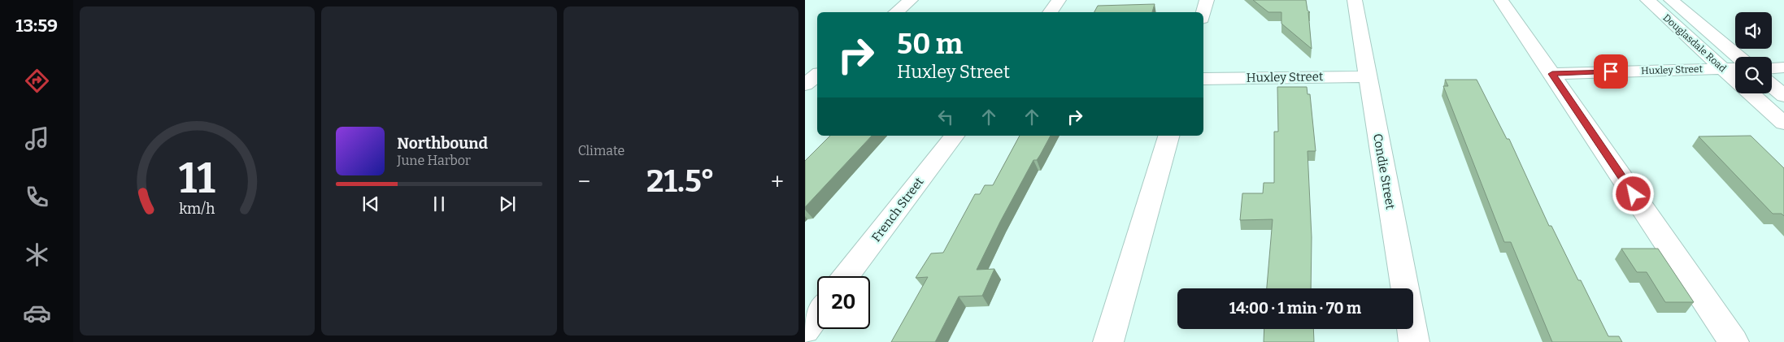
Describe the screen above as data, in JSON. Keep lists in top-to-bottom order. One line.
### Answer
{"streets":{"street":["Douglasdale Road","Huxley Street","Condie Street","French Street"]},"crossings":[["Douglasdale Road","Huxley Street"],["Huxley Street","Condie Street"]],"page":{"tabs":"13:59","tile":"Climate","turn":["50 m","Huxley Street"],"song":["Northbound","June Harbor"],"heat":["−","21.5°","+"],"limit":"20","trip":"14:00 · 1 min · 70 m","gauge":["11","km/h"]}}
